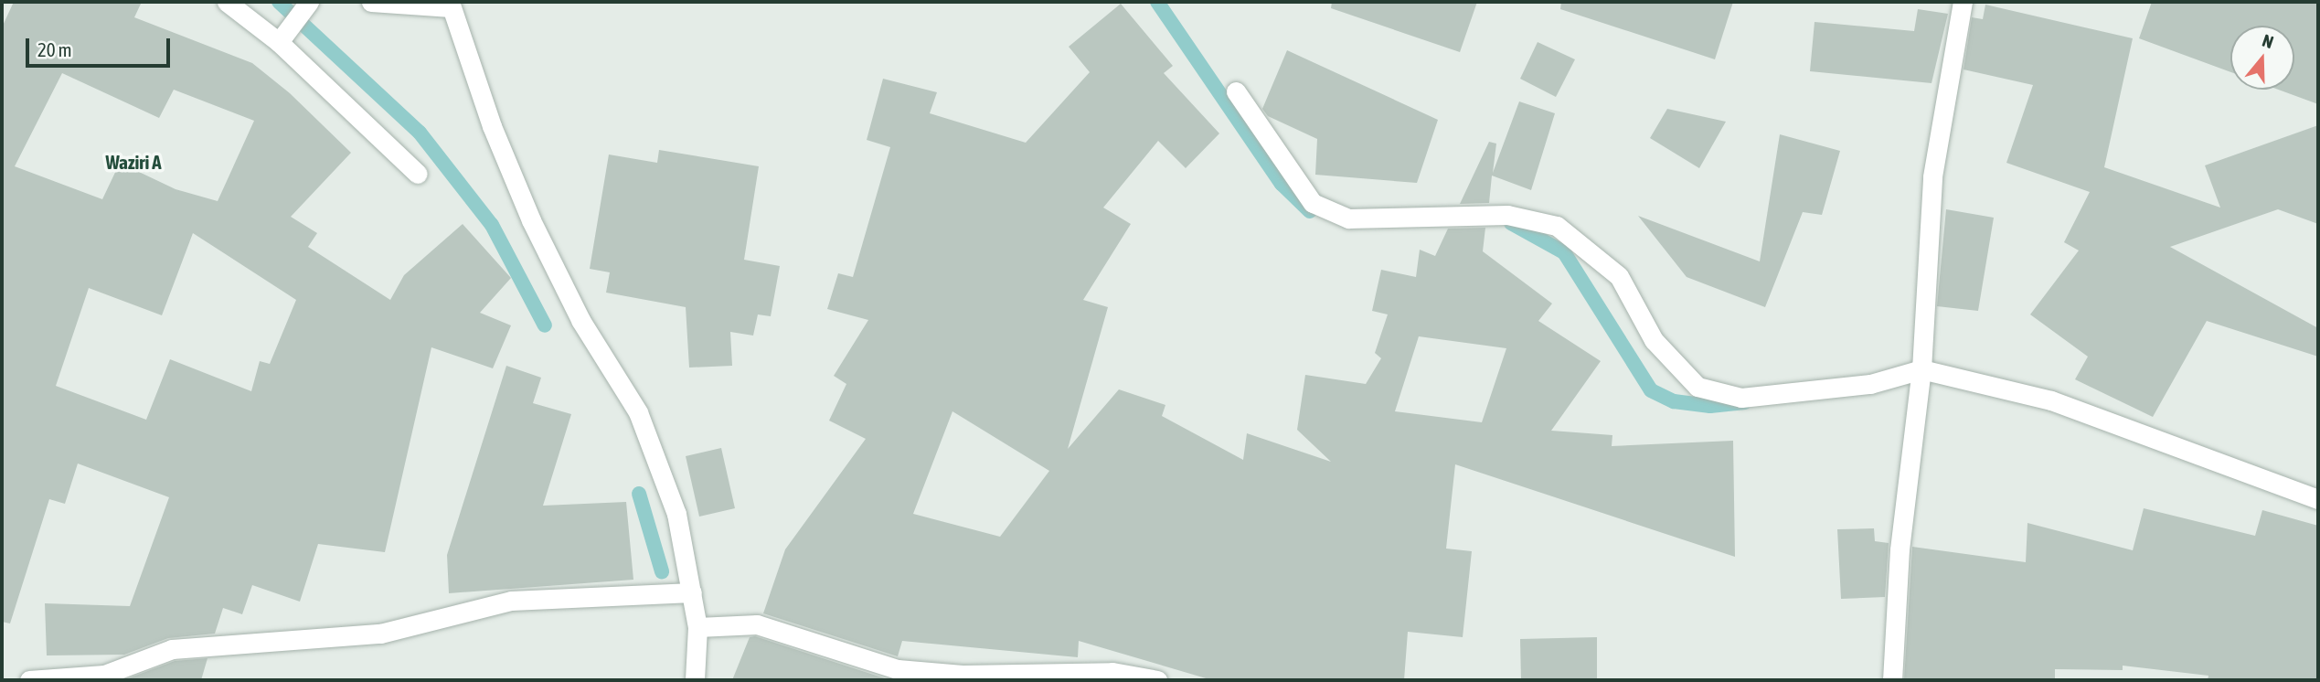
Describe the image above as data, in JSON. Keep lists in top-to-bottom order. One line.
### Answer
{"districts":["Waziri A"],"scale_bar":"20 m","north":"top"}
